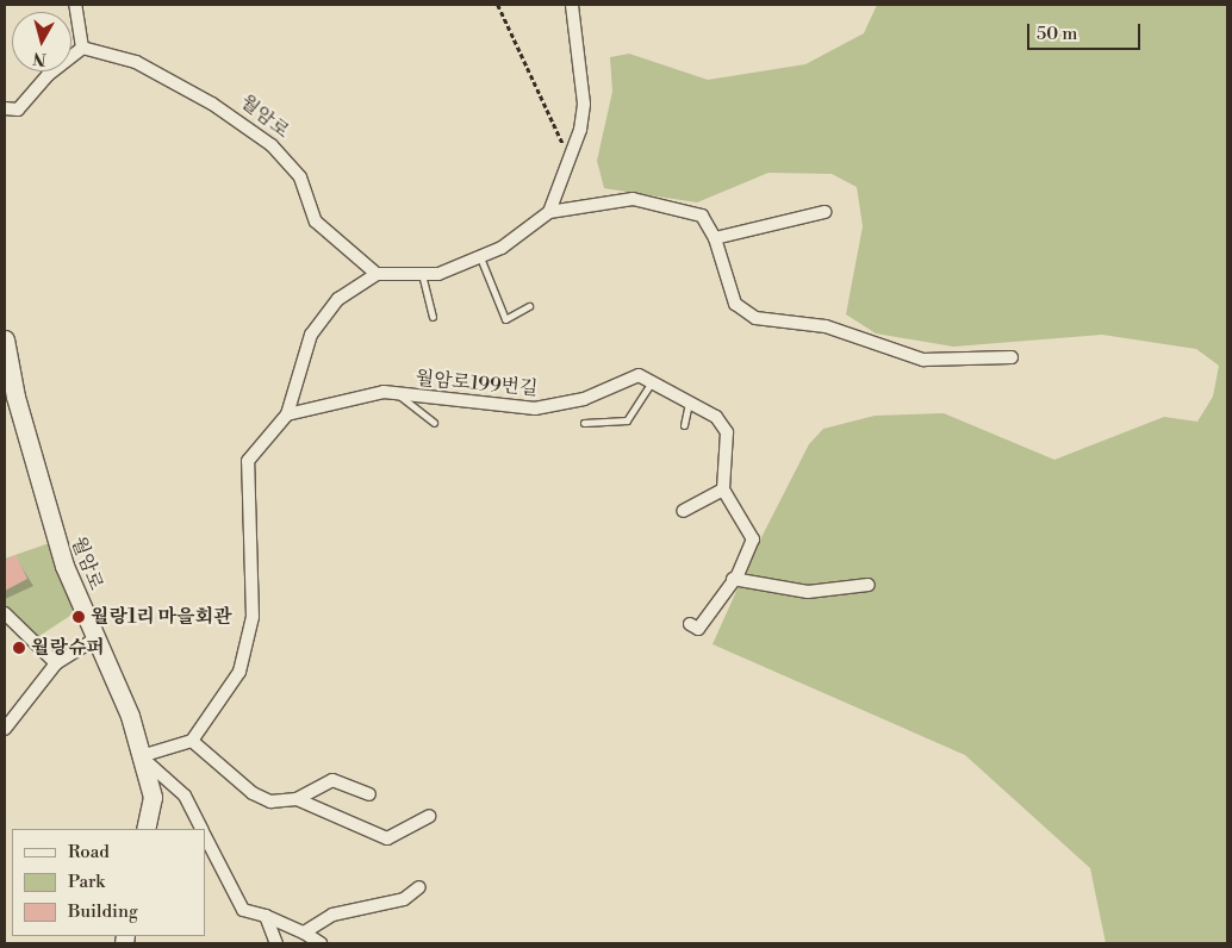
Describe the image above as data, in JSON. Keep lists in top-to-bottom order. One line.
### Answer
{"streets":{"street":["월암로","월암로199번길"]},"places":["월랑1리 마을회관","월랑슈퍼"],"legend":["Road","Park","Building"],"scale_bar":"50 m","north":"bottom"}
